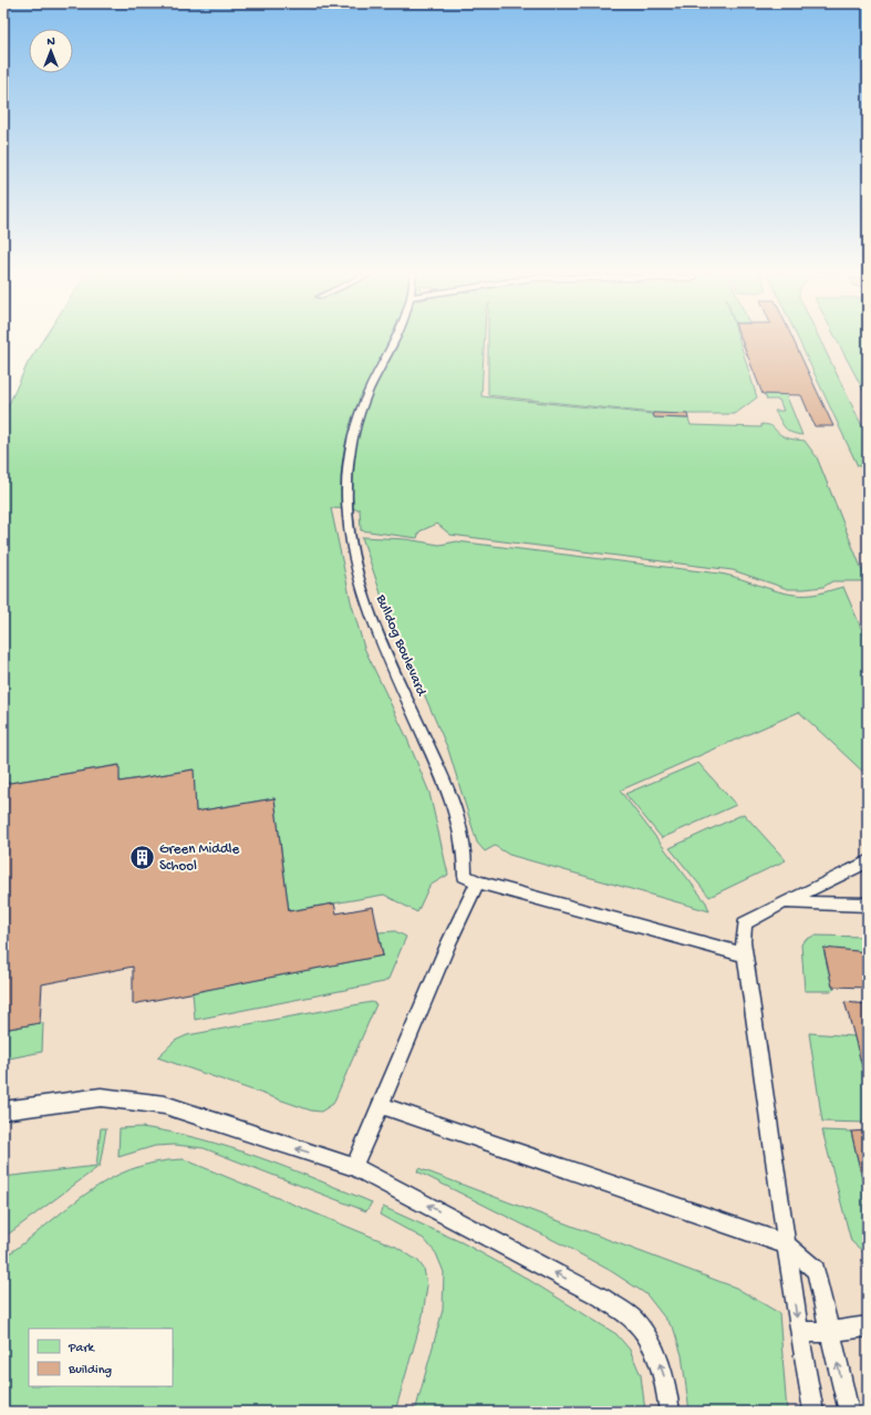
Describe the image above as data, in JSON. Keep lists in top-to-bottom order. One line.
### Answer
{"streets":{"lane":["Bulldog Boulevard"]},"places":{"building":["Green Middle School"]},"legend":["Park","Building"],"north":"top"}
